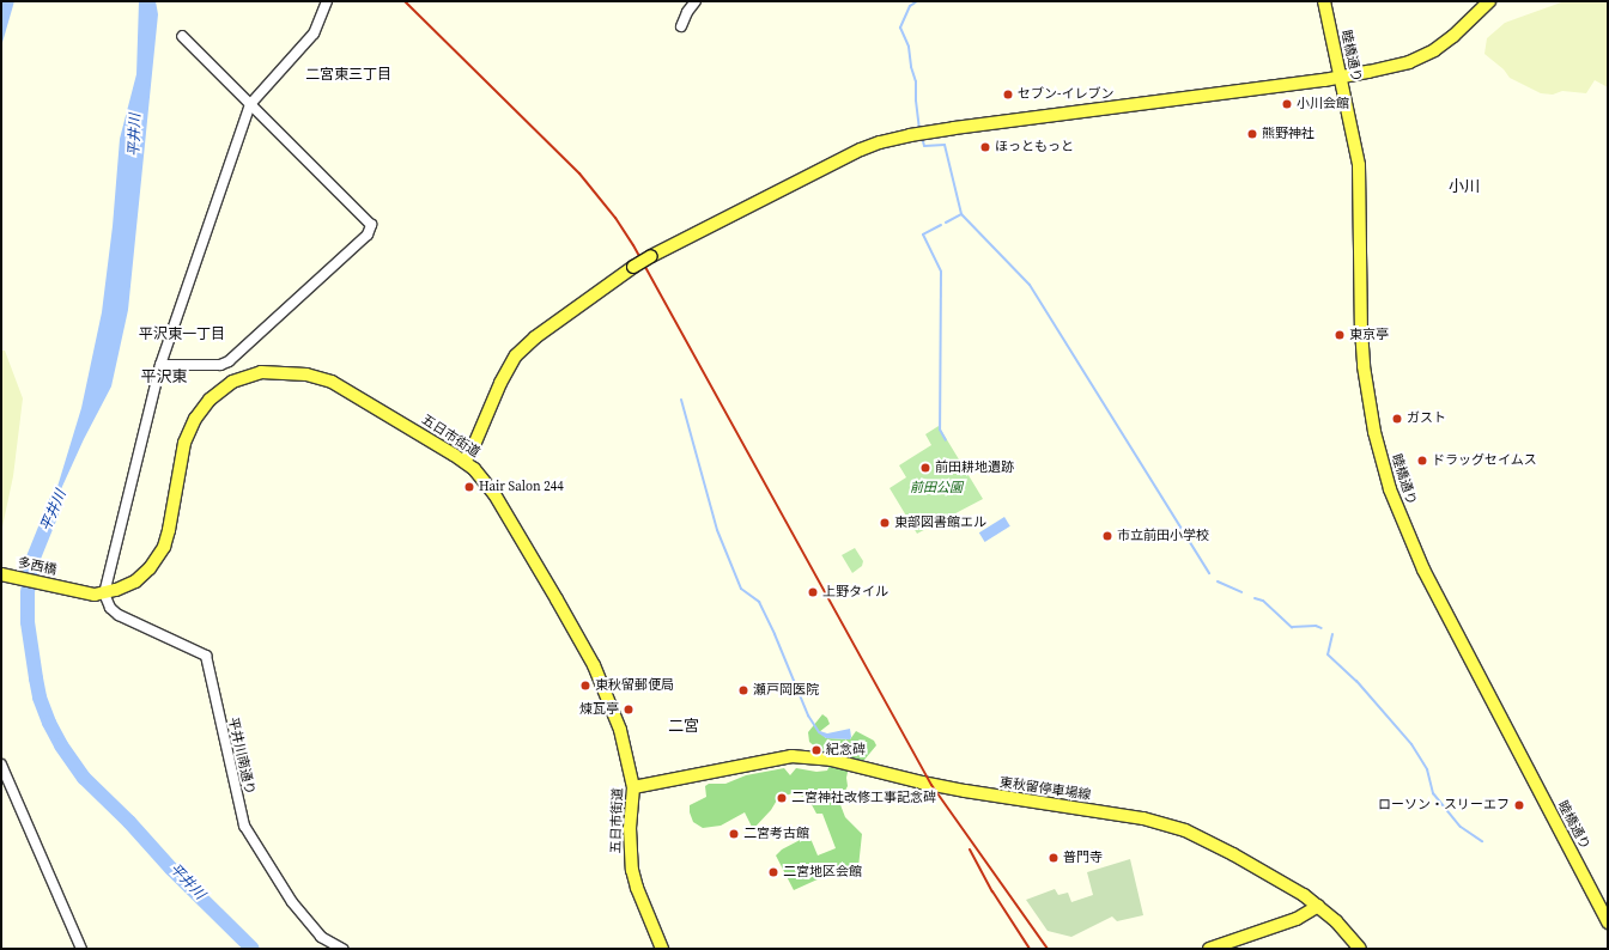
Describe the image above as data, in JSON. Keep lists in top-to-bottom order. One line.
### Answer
{"streets":{"main road":["睦橋通り","五日市街道","多西橋","東秋留停車場線"],"street":["平井川南通り"]},"crossings":[["五日市街道","多西橋"],["五日市街道","平井川南通り"],["五日市街道","東秋留停車場線"]],"districts":["二宮東三丁目","小川","平沢東一丁目","平沢東","二宮"],"water":["平井川"],"parks":["前田公園"],"places":["セブン-イレブン","小川会館","熊野神社","ほっともっと","東京亭","ガスト","ドラッグセイムス","前田耕地遺跡","Hair Salon 244","東部図書館エル","市立前田小学校","上野タイル","東秋留郵便局","瀬戸岡医院","煉瓦亭","紀念碑","二宮神社改修工事記念碑","ローソン・スリーエフ","二宮考古館","普門寺","二宮地区会館"]}
